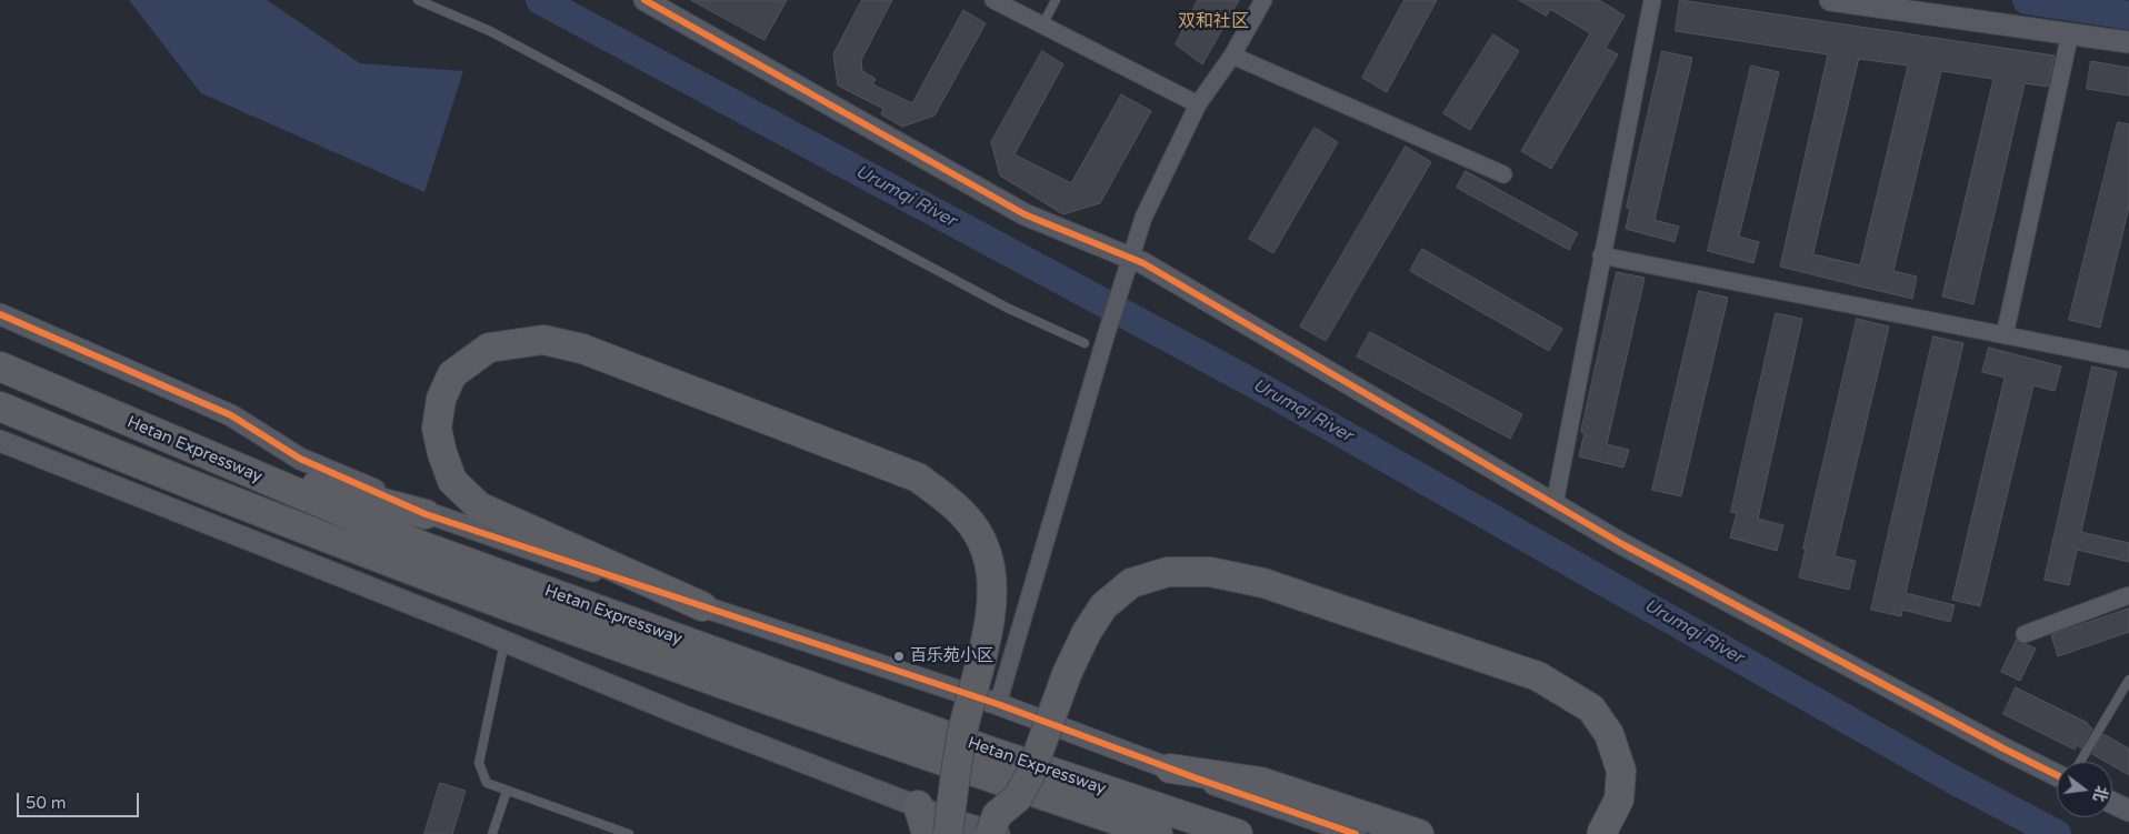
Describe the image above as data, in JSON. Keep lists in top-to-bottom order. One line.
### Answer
{"streets":{"highway":["Hetan Expressway"]},"districts":["双和社区"],"water":["Urumqi River"],"places":["百乐苑小区"],"scale_bar":"50 m","north":"right"}
